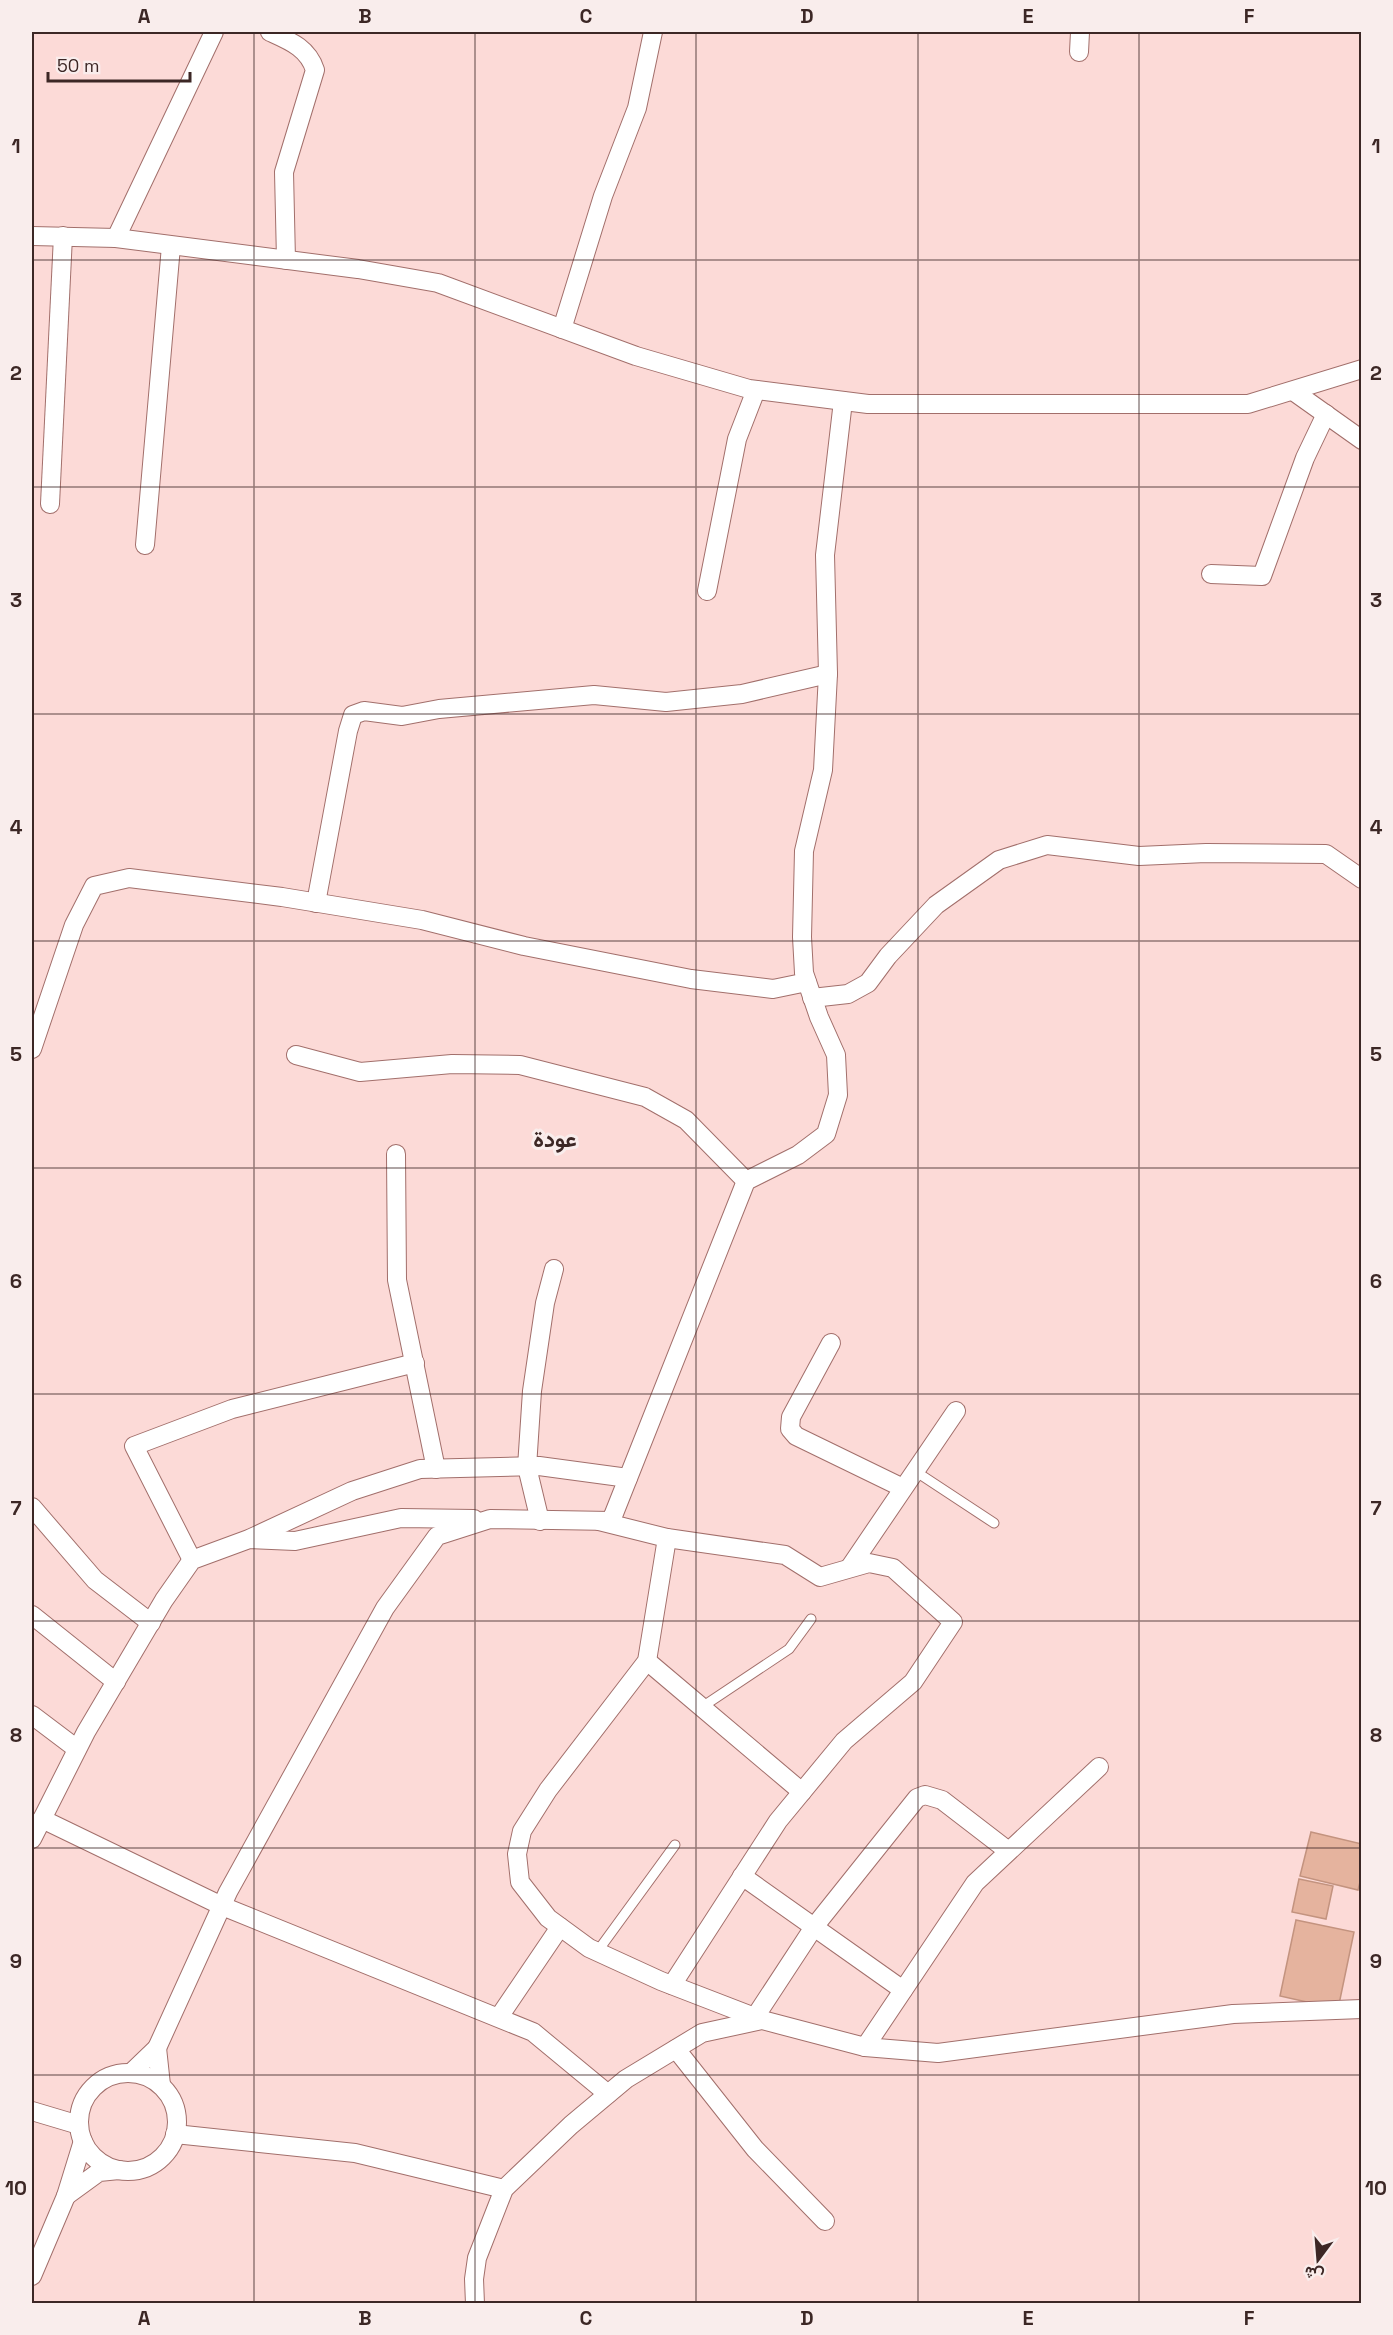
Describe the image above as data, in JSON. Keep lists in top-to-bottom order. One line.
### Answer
{"districts":["عودة"],"scale_bar":"50 m","north":"bottom","grid":{"columns":["A","B","C","D","E","F"],"rows":["1","2","3","4","5","6","7","8","9","10"]}}
